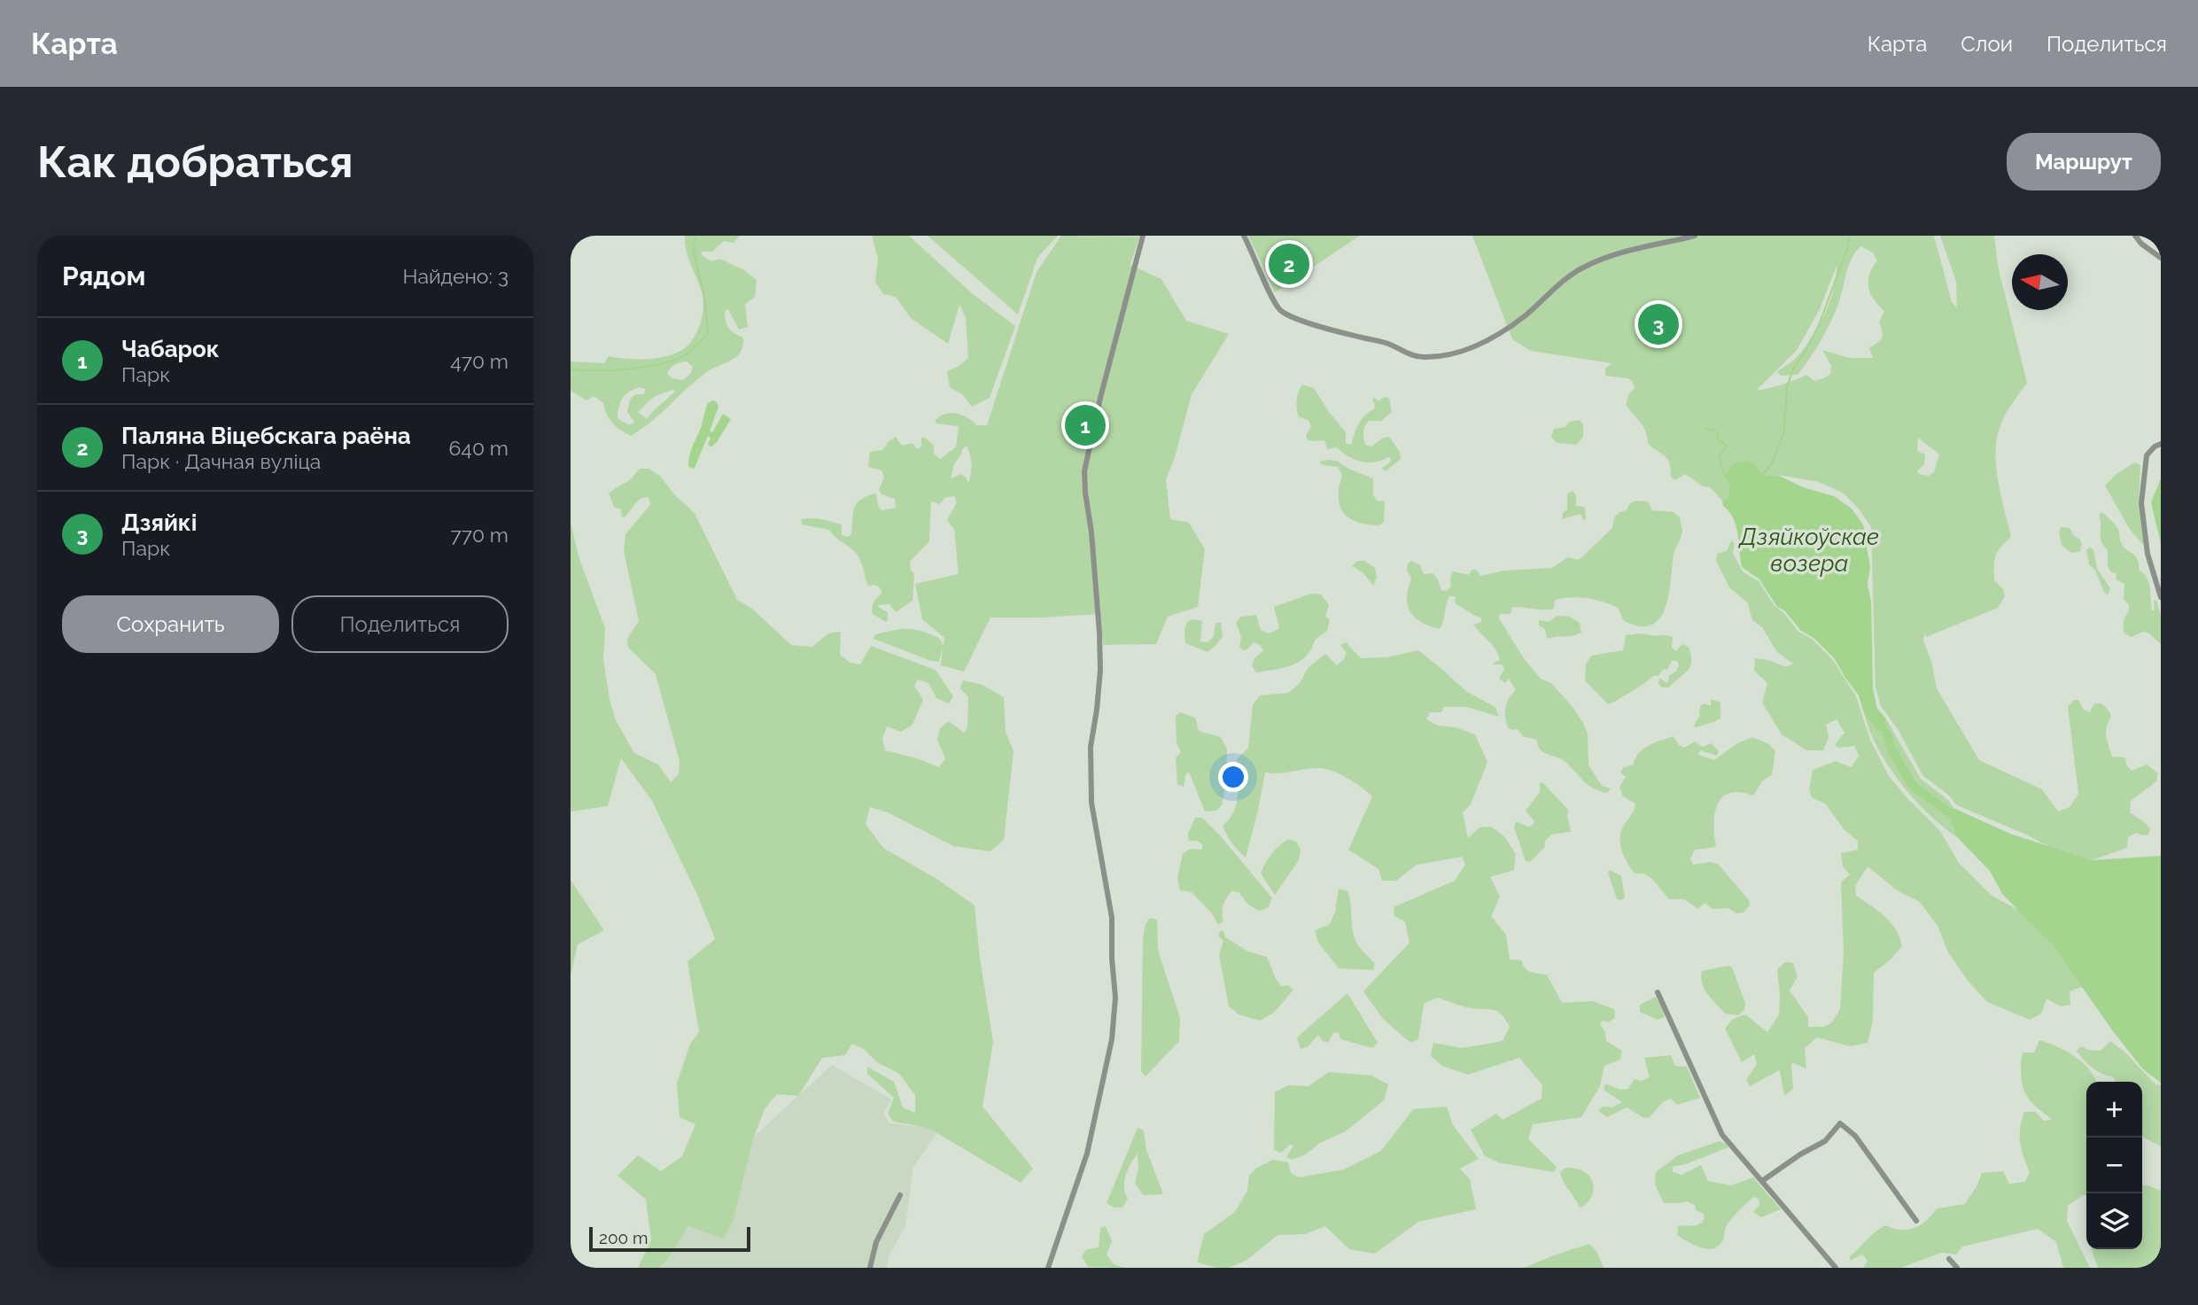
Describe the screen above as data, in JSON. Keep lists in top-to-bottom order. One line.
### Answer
{"water":["Дзяйкоўскае возера"],"scale_bar":"200 m","north":"left","page":{"header":"Карта","nav":["Карта","Слои","Поделиться"],"buttons":["Маршрут",["Сохранить","Поделиться"]],"title":"Как добраться","heading":["Рядом","Найдено: 3"],"pins":["2","3","1"],"list":[{"mark":"1","name":"Чабарок","note":"Парк","value":"470 m"},{"mark":"2","name":"Паляна Віцебскага раёна","note":"Парк · Дачная вуліца","value":"640 m"},{"mark":"3","name":"Дзяйкі","note":"Парк","value":"770 m"}],"map_buttons":["+","−"],"scale":"200 m"}}
